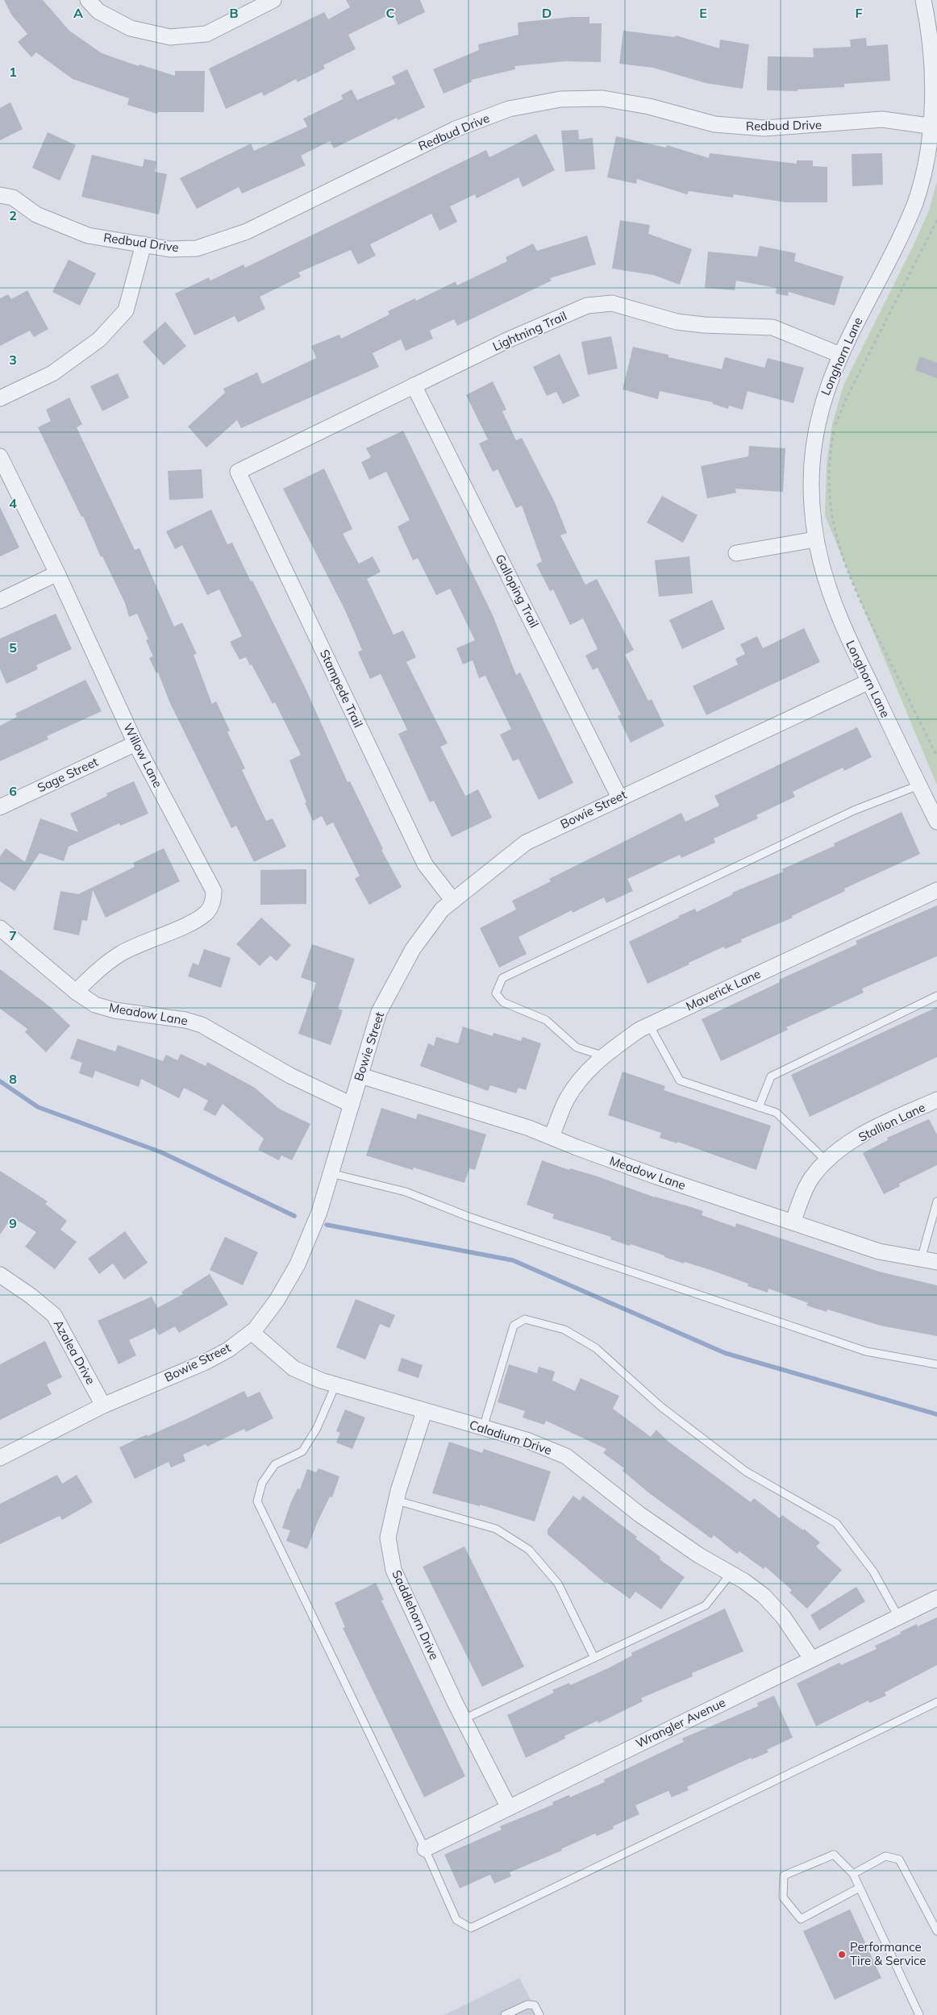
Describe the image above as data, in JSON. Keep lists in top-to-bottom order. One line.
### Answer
{"streets":{"street":["Redbud Drive","Lightning Trail","Longhorn Lane","Galloping Trail","Stampede Trail","Willow Lane","Sage Street","Bowie Street","Maverick Lane","Meadow Lane","Stallion Lane","Azalea Drive","Caladium Drive","Saddlehorn Drive","Wrangler Avenue"]},"crossings":[["Redbud Drive","Longhorn Lane"],["Lightning Trail","Longhorn Lane"],["Lightning Trail","Galloping Trail"],["Lightning Trail","Stampede Trail"],["Longhorn Lane","Bowie Street"],["Galloping Trail","Bowie Street"],["Stampede Trail","Bowie Street"],["Willow Lane","Sage Street"],["Willow Lane","Meadow Lane"],["Bowie Street","Meadow Lane"],["Bowie Street","Azalea Drive"],["Bowie Street","Caladium Drive"],["Maverick Lane","Meadow Lane"],["Meadow Lane","Stallion Lane"],["Caladium Drive","Saddlehorn Drive"],["Caladium Drive","Wrangler Avenue"],["Saddlehorn Drive","Wrangler Avenue"]],"places":["Performance Tire & Service"],"grid":{"columns":["A","B","C","D","E","F"],"rows":["1","2","3","4","5","6","7","8","9"]}}
